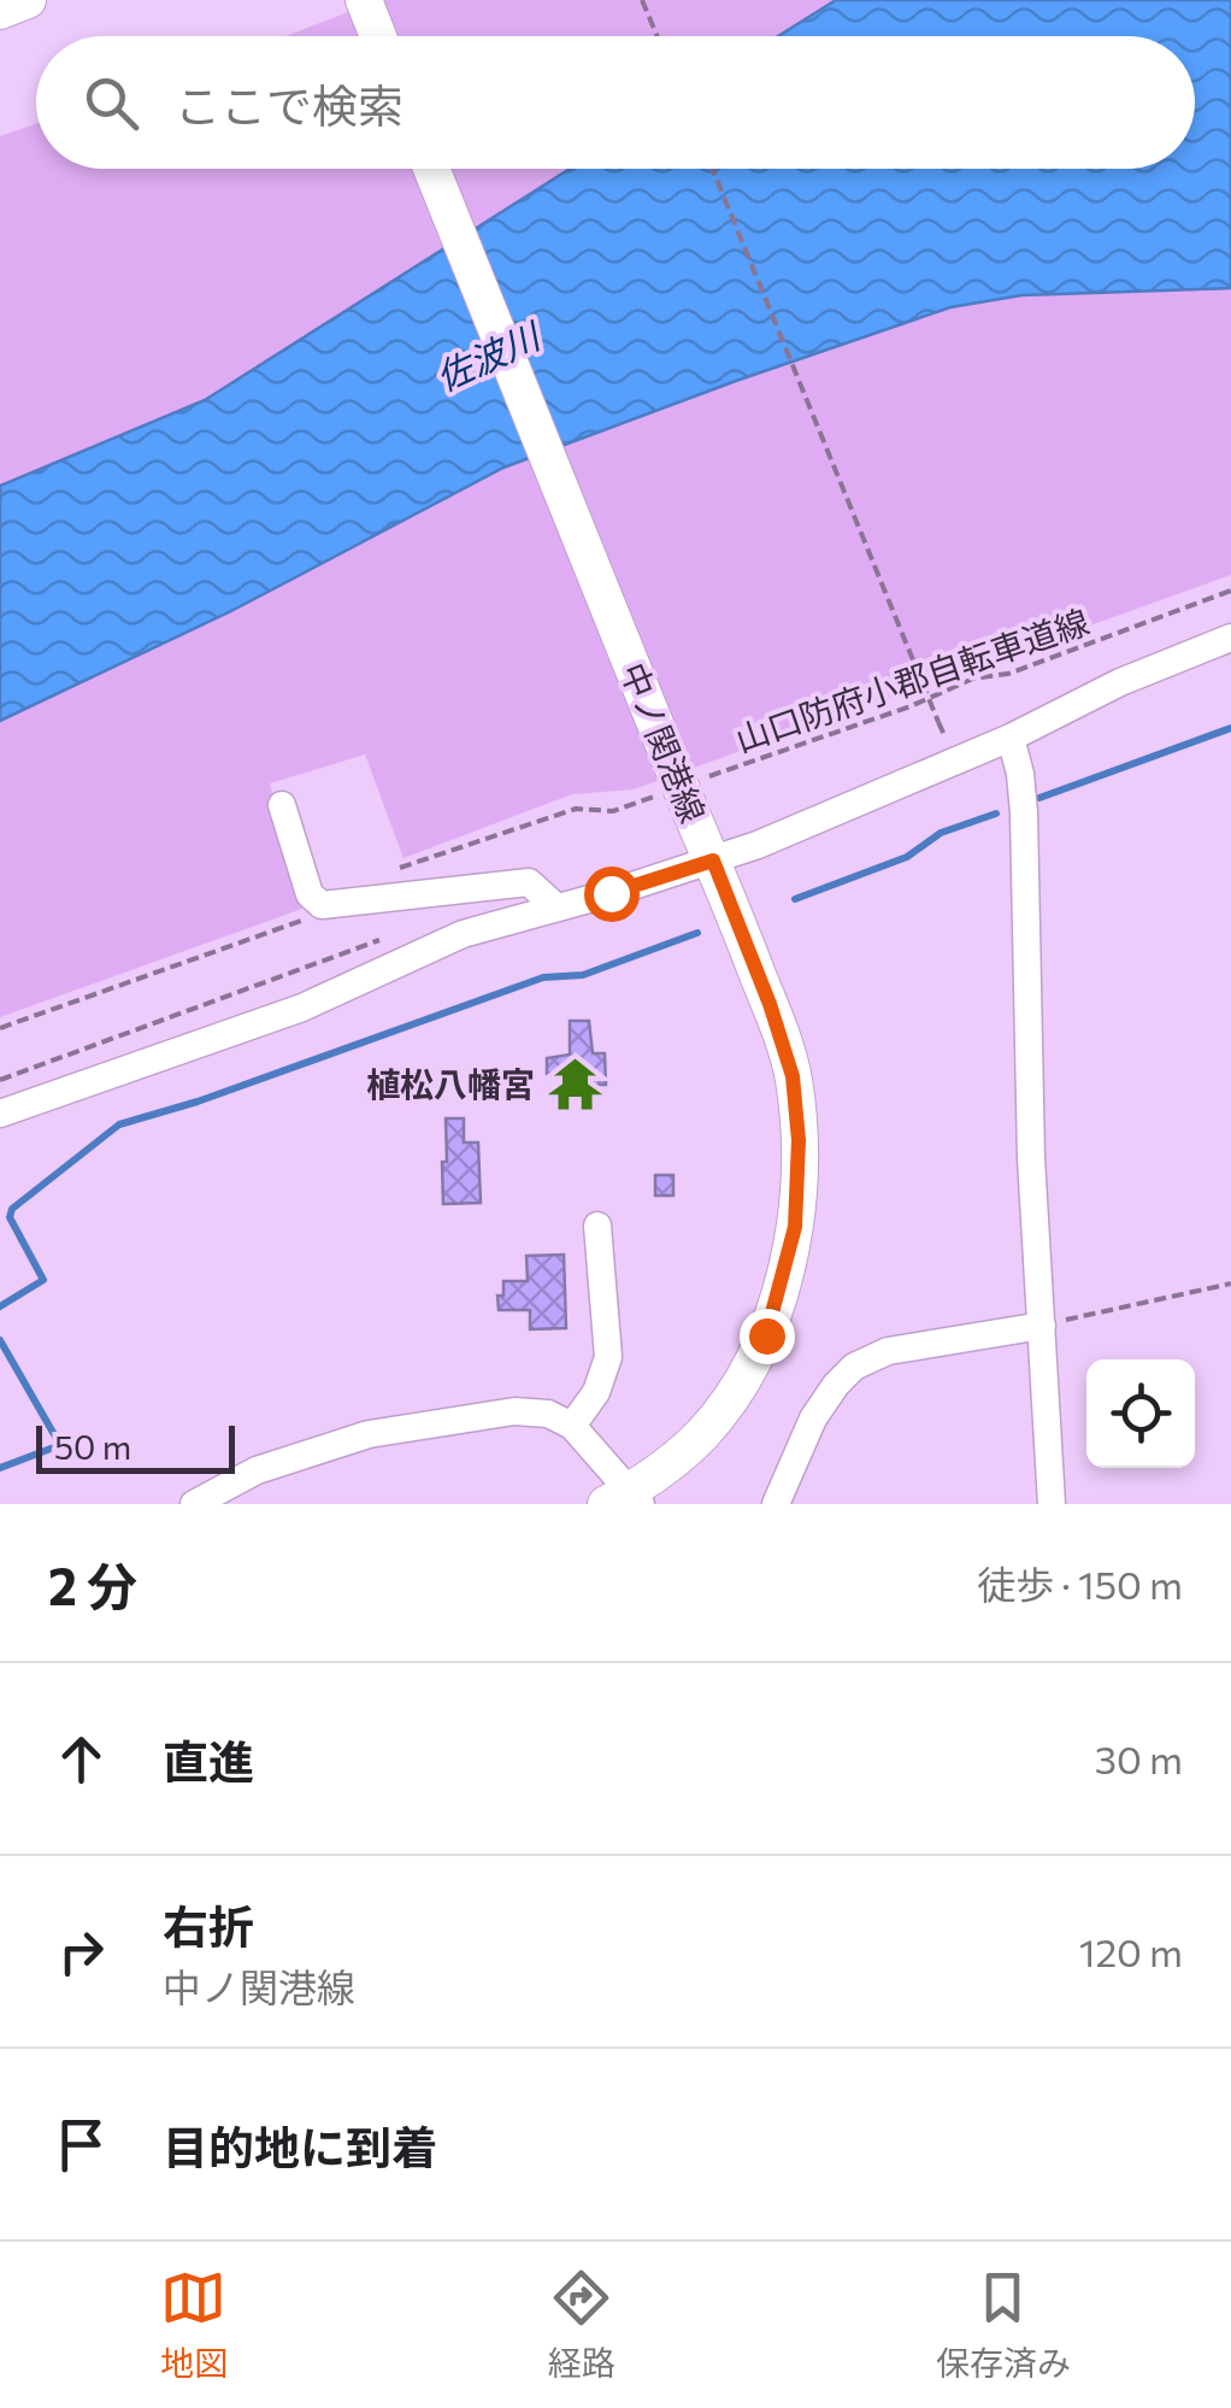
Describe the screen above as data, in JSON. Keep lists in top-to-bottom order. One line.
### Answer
{"streets":{"main road":["中ノ関港線"],"path":["山口防府小郡自転車道線"]},"crossings":[["山口防府小郡自転車道線","中ノ関港線"]],"water":["佐波川"],"places":{"temple":["植松八幡宮"]},"scale_bar":"50 m","page":{"search":"ここで検索","scale":"50 m","heading":["2 分","徒歩 · 150 m"],"list":[["直進","30 m"],["右折","中ノ関港線","120 m"],"目的地に到着"],"nav":["地図","経路","保存済み"]}}
